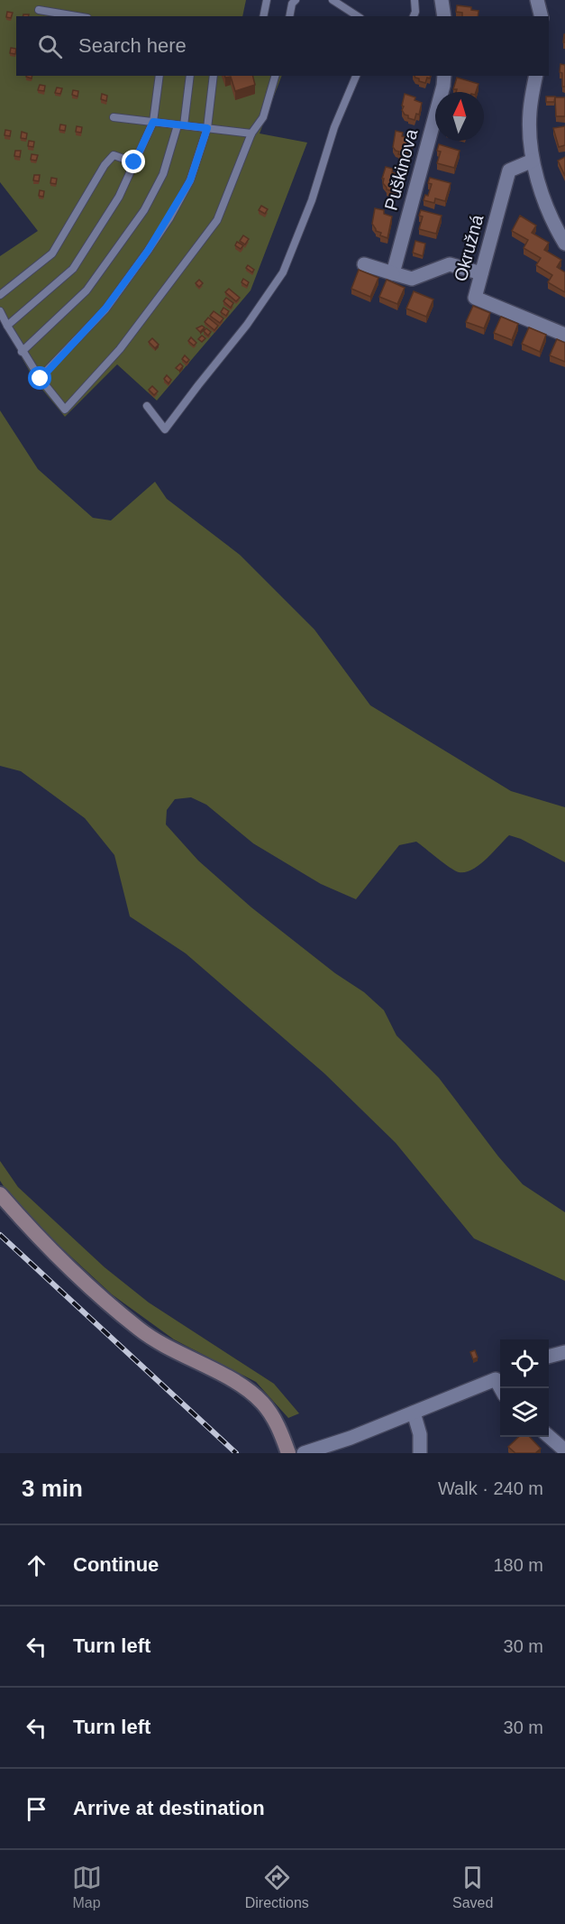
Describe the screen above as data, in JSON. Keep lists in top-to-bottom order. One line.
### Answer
{"streets":{"street":["Puškinova","Okružná"]},"north":"top","page":{"search":"Search here","heading":["3 min","Walk · 240 m"],"list":[["Continue","180 m"],["Turn left","30 m"],["Turn left","30 m"],"Arrive at destination"],"nav":["Map","Directions","Saved"]}}
